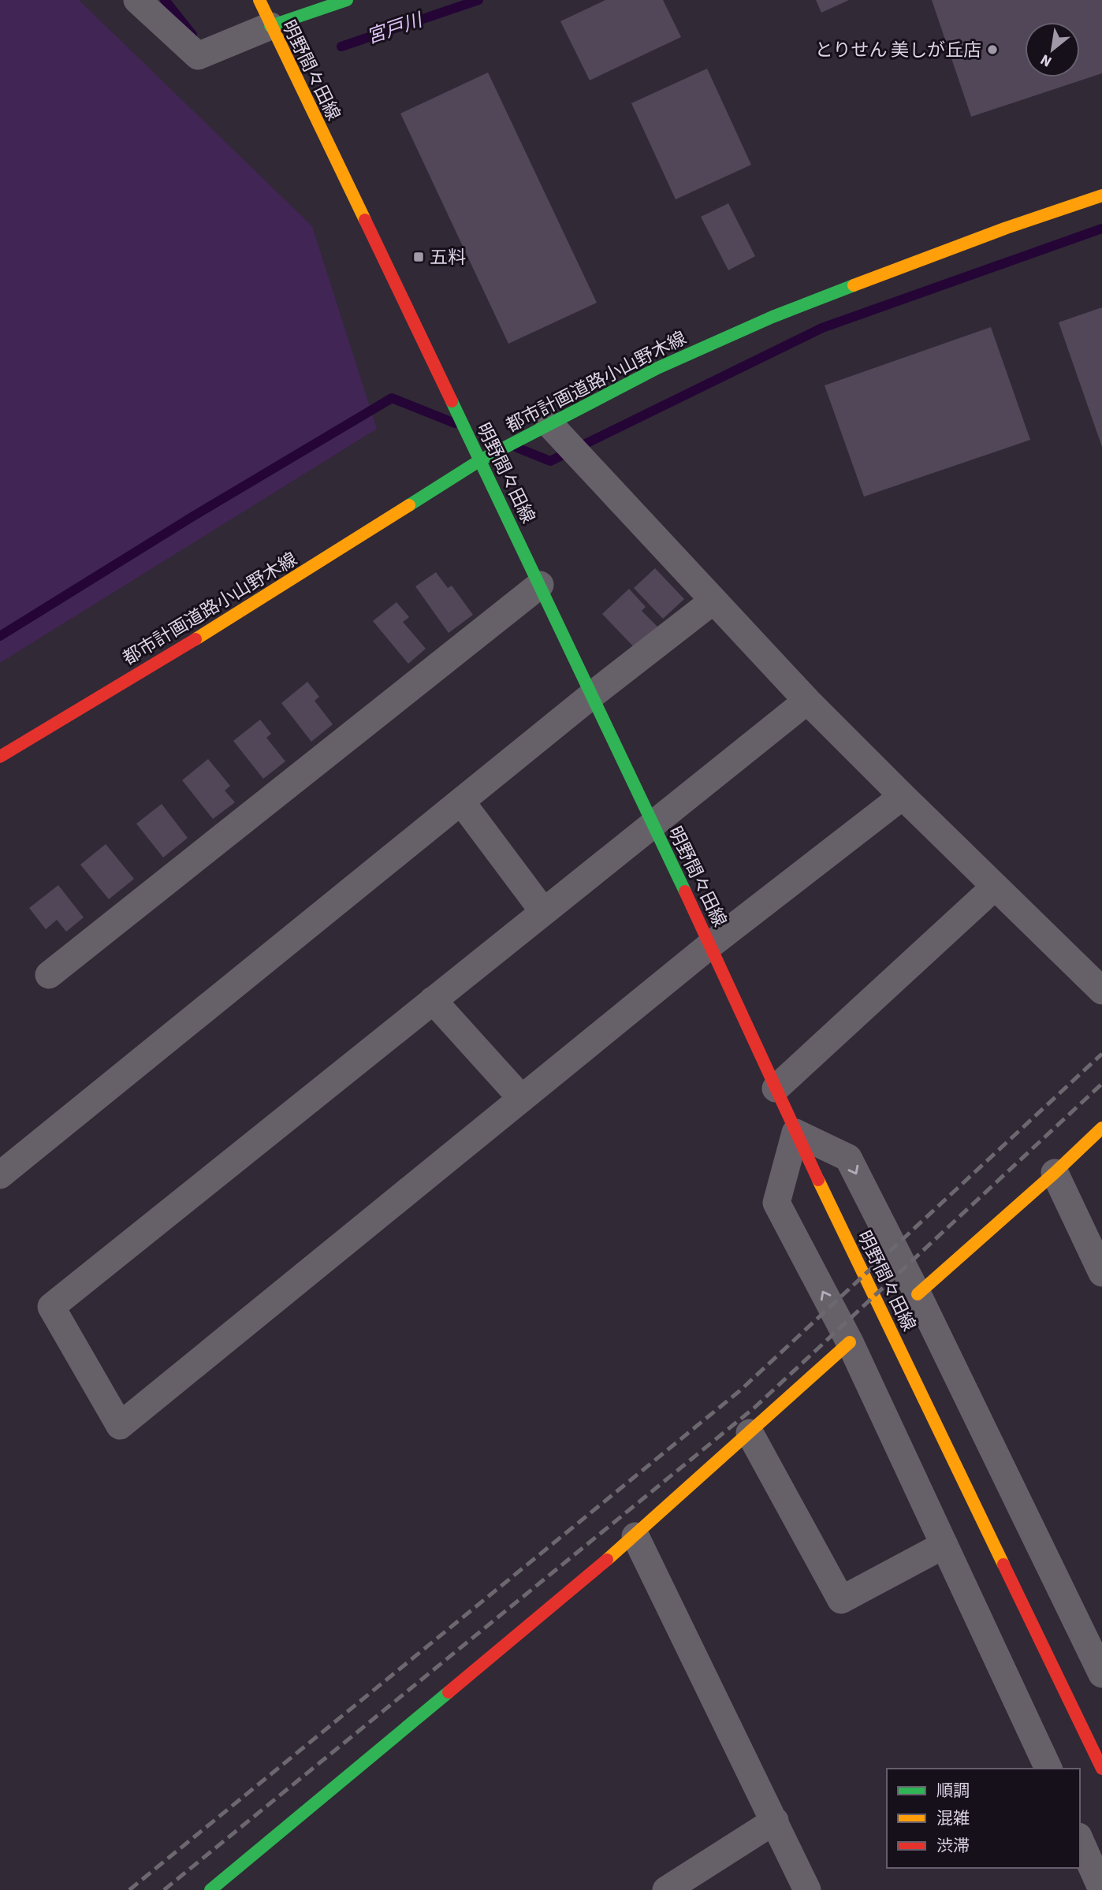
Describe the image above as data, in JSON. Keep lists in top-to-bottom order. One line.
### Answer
{"streets":{"street":["明野間々田線","都市計画道路小山野木線"]},"crossings":[["明野間々田線","都市計画道路小山野木線"]],"water":["宮戸川"],"places":{"other":["とりせん 美しが丘店"],"transit":["五料"]},"legend":["順調","混雑","渋滞"],"north":"bottom left"}
